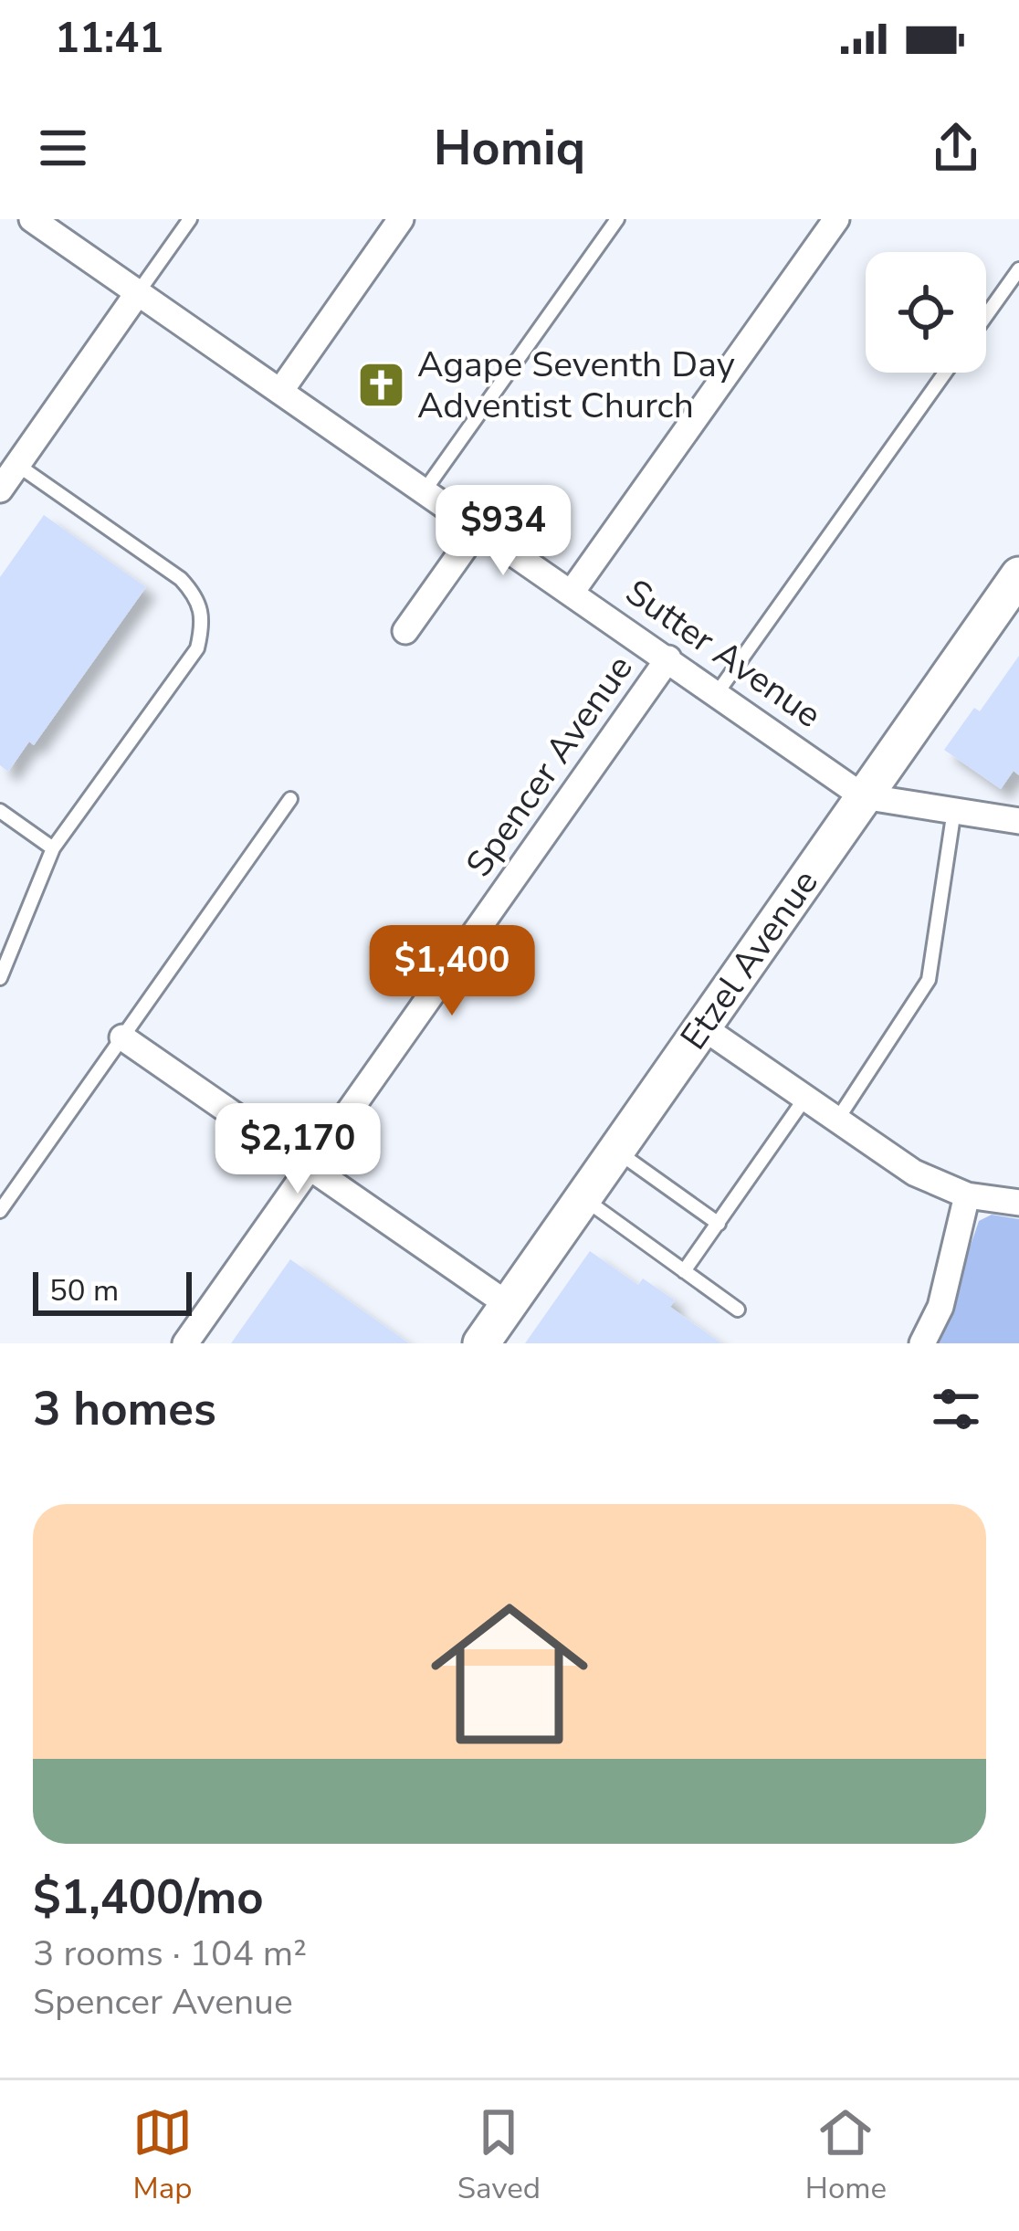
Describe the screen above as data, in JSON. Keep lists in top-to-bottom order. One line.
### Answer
{"streets":{"street":["Sutter Avenue","Spencer Avenue","Etzel Avenue"]},"crossings":[["Sutter Avenue","Spencer Avenue"],["Sutter Avenue","Etzel Avenue"]],"places":{"church":["Agape Seventh Day Adventist Church"]},"scale_bar":"50 m","page":{"status":"11:41","header":"Homiq","price":["$934","$1,400","$2,170"],"scale":"50 m","heading":"3 homes","list":[{"name":"$1,400/mo","note":"3 rooms · 104 m² · Spencer Avenue"}],"tabs":["Map","Saved","Home"]}}
